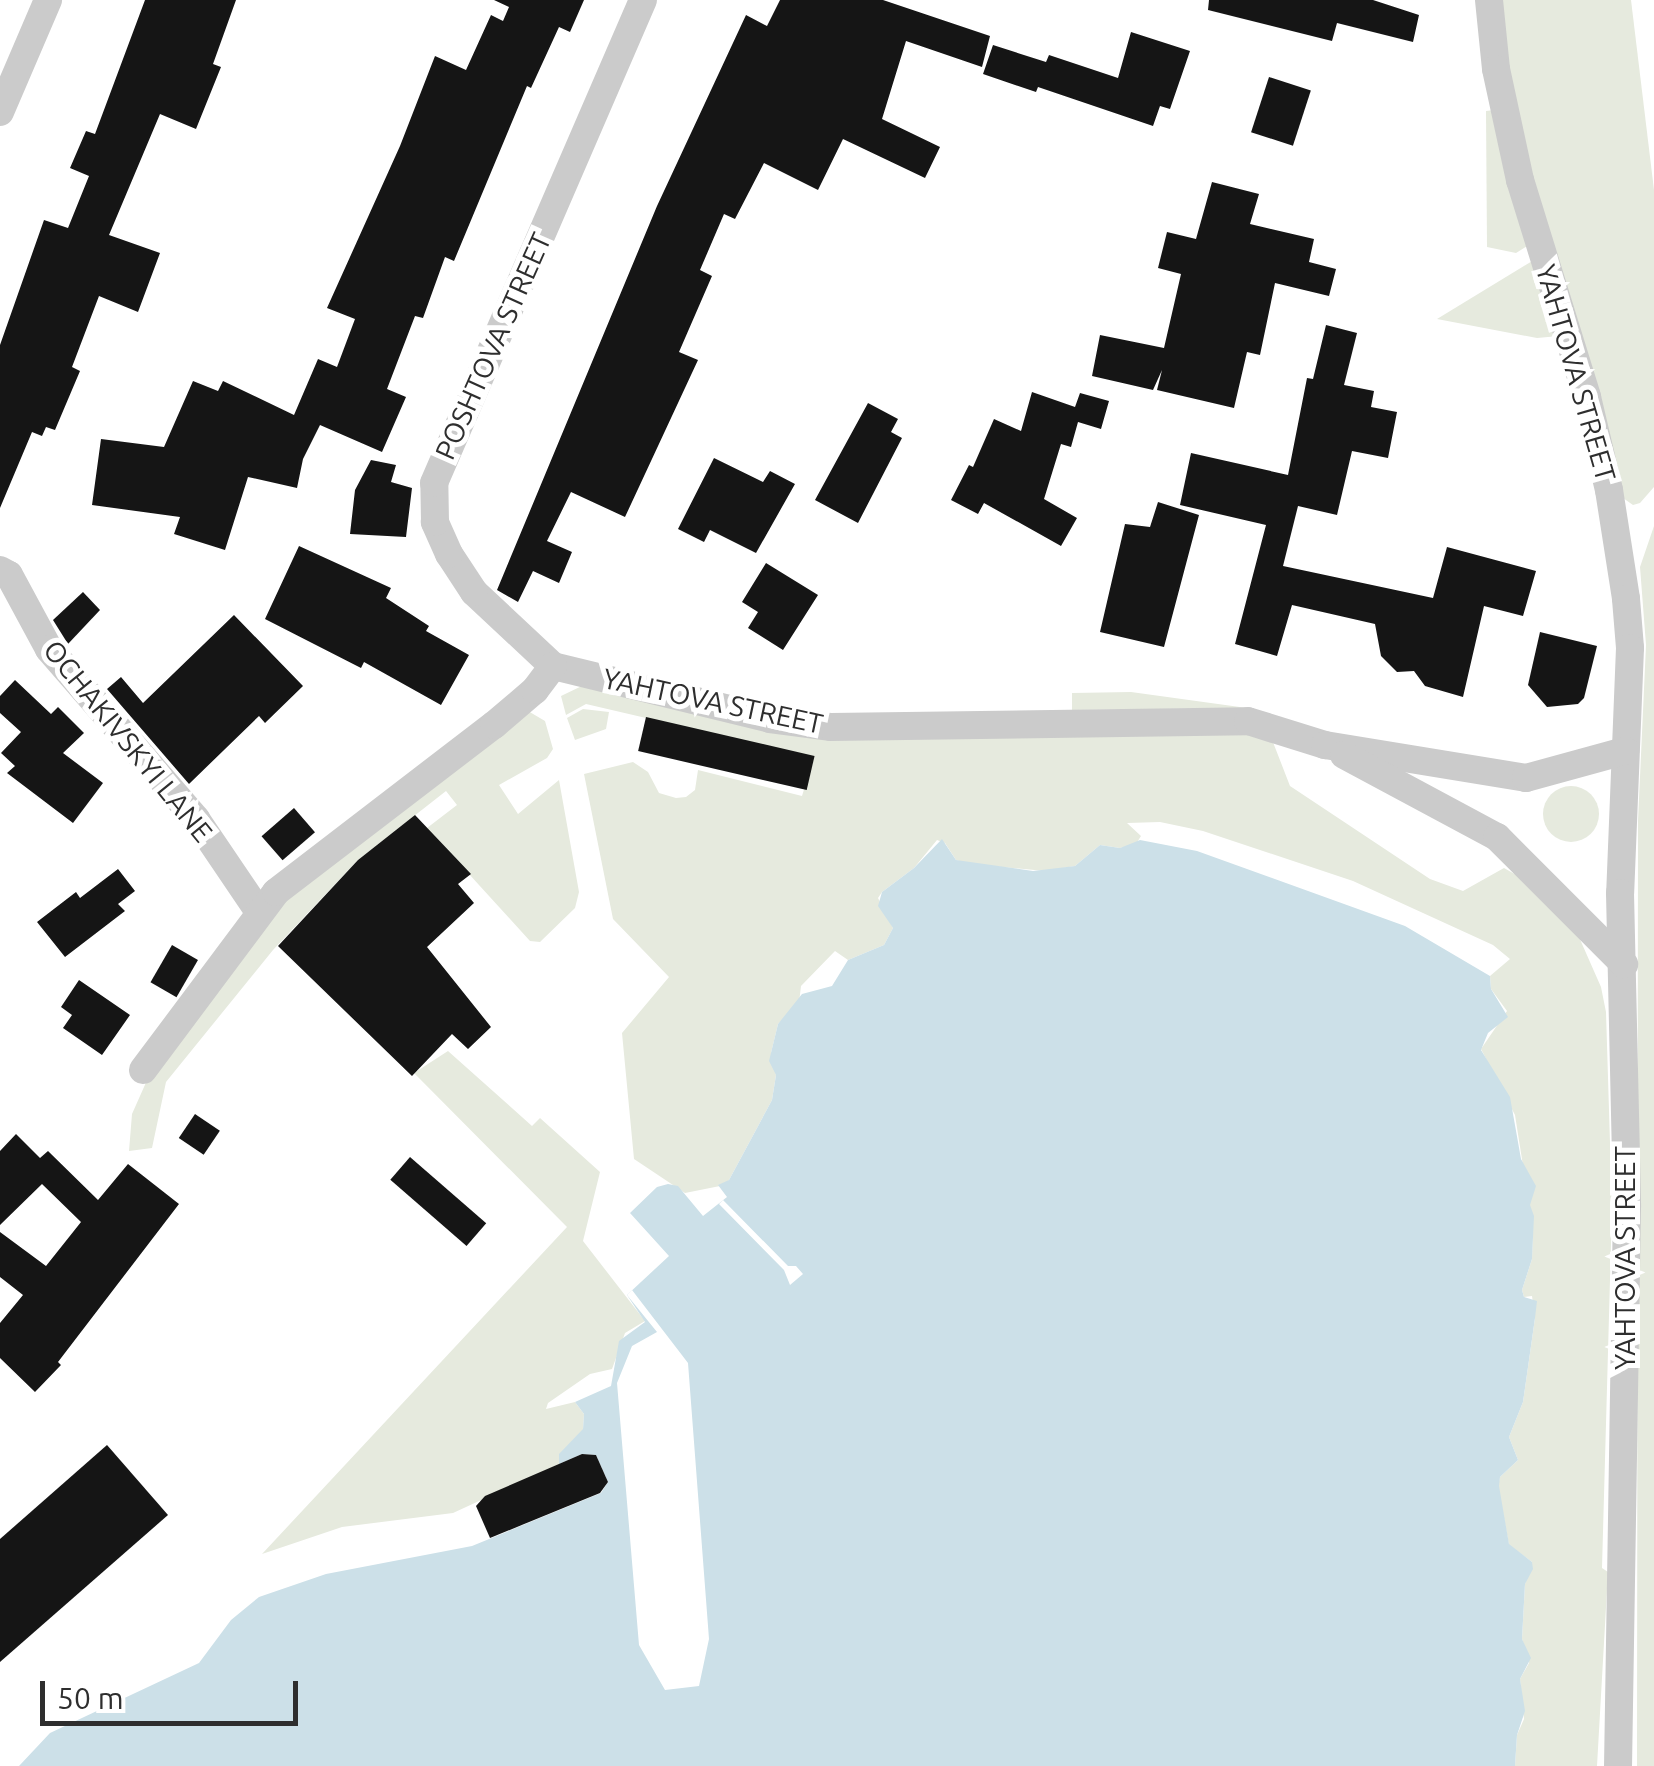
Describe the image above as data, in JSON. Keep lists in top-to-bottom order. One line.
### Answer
{"streets":{"street":["POSHTOVA STREET","YAHTOVA STREET","OCHAKIVSKYI LANE"]},"crossings":[["POSHTOVA STREET","YAHTOVA STREET"]],"scale_bar":"50 m"}
